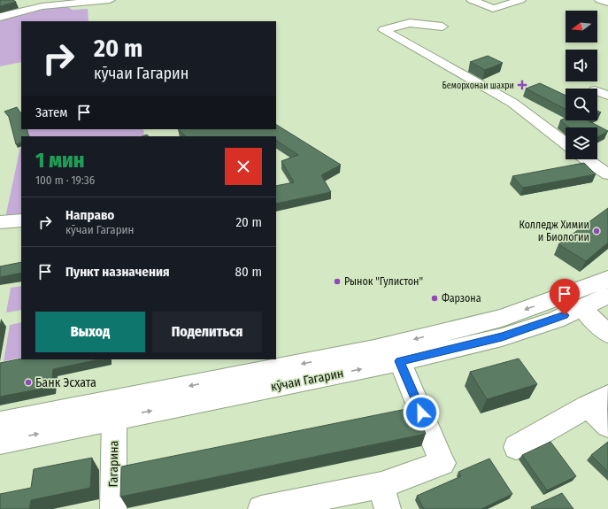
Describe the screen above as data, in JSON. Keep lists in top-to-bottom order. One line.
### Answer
{"streets":{"highway":["кӯчаи Гагарин"],"street":["Гагарина"]},"crossings":[["кӯчаи Гагарин","Гагарина"]],"places":{"health":["Беморхонаи шахри"],"other":["Колледж Химии и Биологии","Рынок \"Гулистон\"","Фарзона","Банк Эсхата"]},"north":"left","page":{"turn":["20 m","кӯчаи Гагарин"],"then":"Затем","heading":["1 мин","100 m · 19:36"],"list":[{"name":"Направо","note":"кӯчаи Гагарин","value":"20 m"},{"name":"Пункт назначения","value":"80 m"}],"buttons":["Выход","Поделиться"]}}
